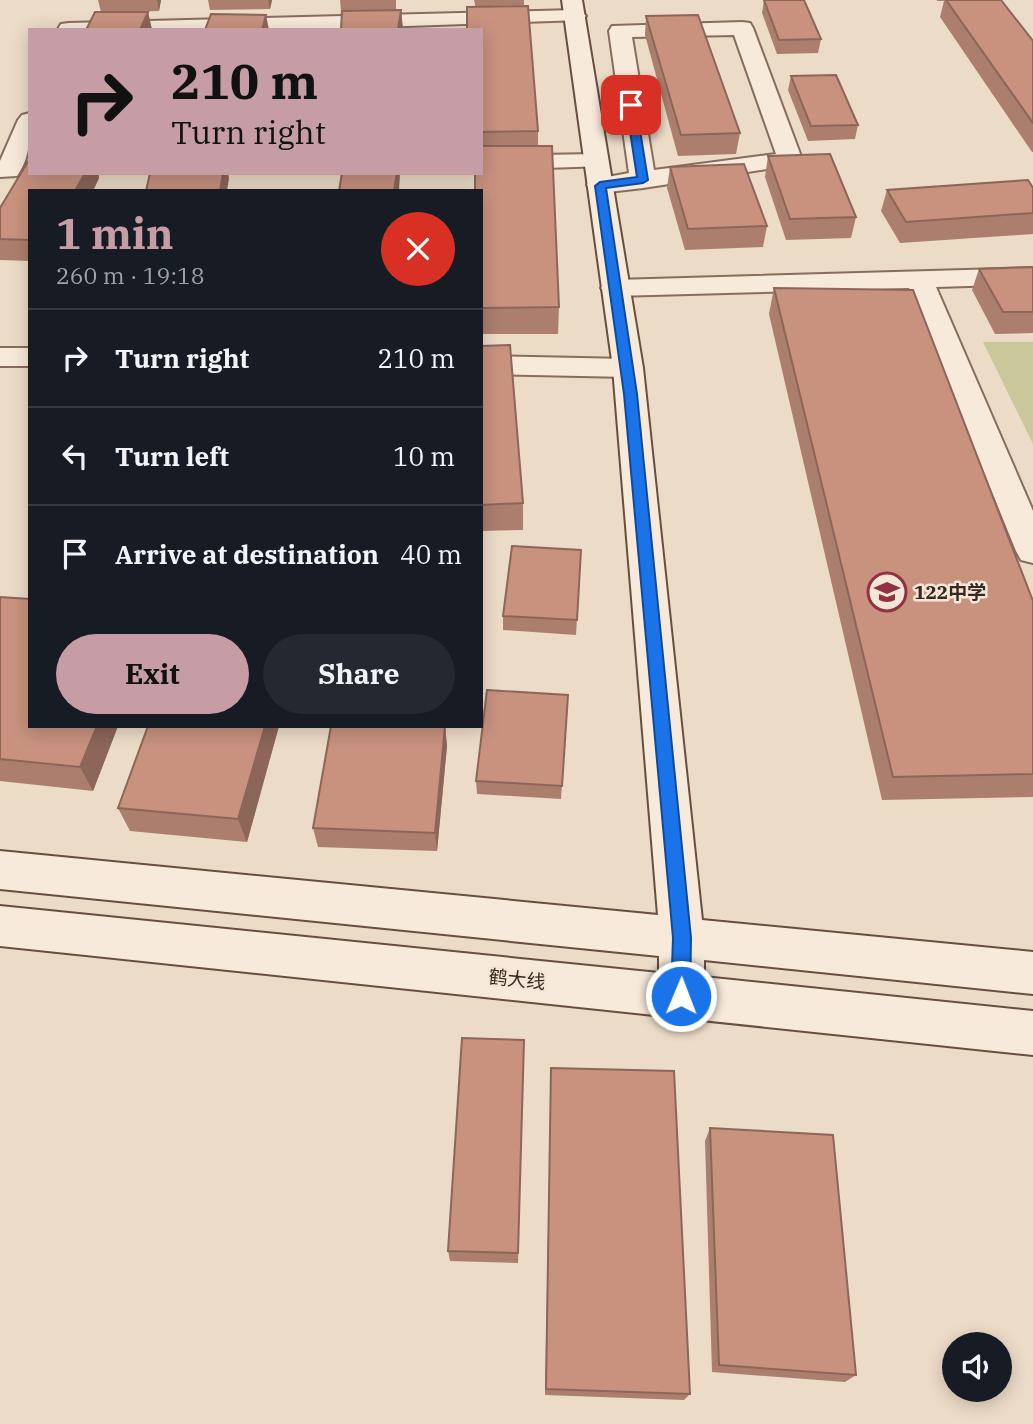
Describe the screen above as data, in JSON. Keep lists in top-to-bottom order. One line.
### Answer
{"streets":{"street":["鹤大线"]},"places":{"school or university":["122中学"]},"page":{"turn":["210 m","Turn right"],"heading":["1 min","260 m · 19:18"],"list":[{"name":"Turn right","value":"210 m"},{"name":"Turn left","value":"10 m"},{"name":"Arrive at destination","value":"40 m"}],"buttons":["Exit","Share"]}}
